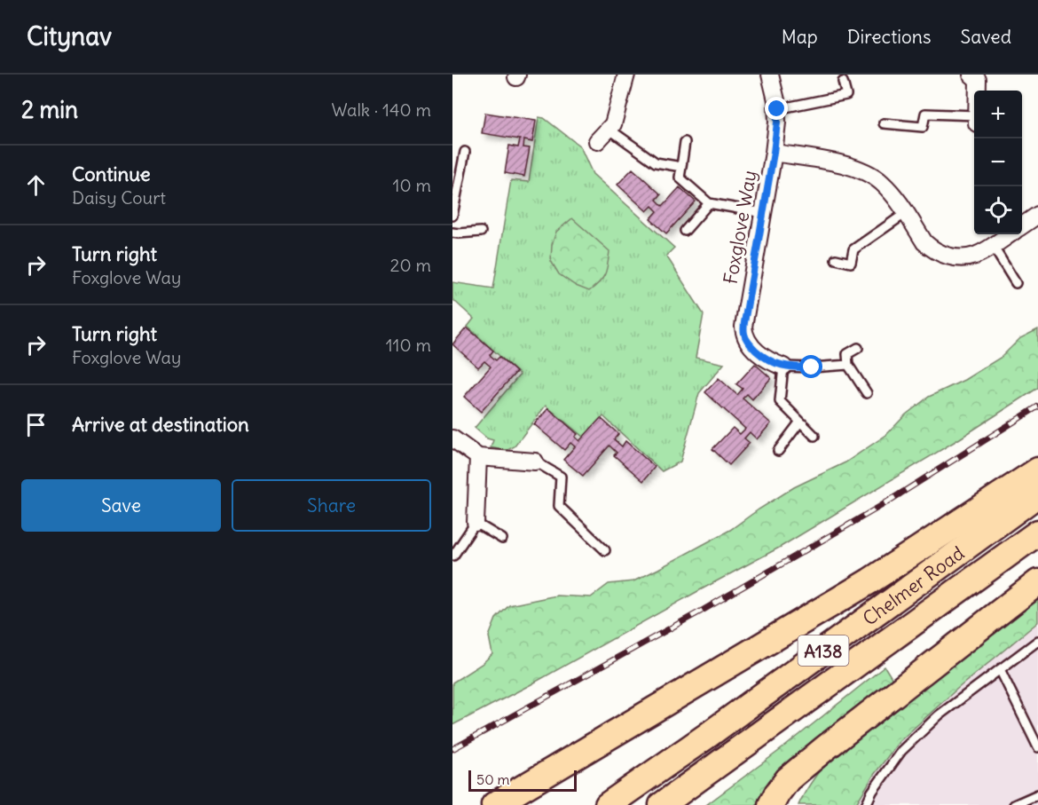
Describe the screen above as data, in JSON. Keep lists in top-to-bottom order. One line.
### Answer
{"streets":{"main road":["Chelmer Road","A138"],"street":["Foxglove Way"]},"scale_bar":"50 m","page":{"header":"Citynav","nav":["Map","Directions","Saved"],"heading":["2 min","Walk · 140 m"],"map_buttons":["+","−"],"list":[["Continue","Daisy Court","10 m"],["Turn right","Foxglove Way","20 m"],["Turn right","Foxglove Way","110 m"],"Arrive at destination"],"buttons":["Save","Share"],"scale":"50 m"}}
